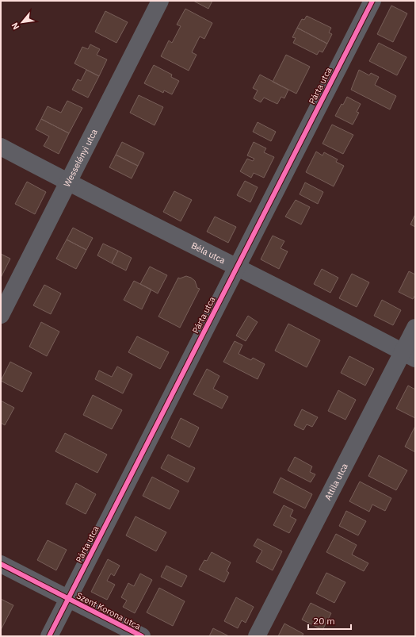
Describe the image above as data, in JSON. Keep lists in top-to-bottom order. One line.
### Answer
{"streets":{"street":["Párta utca","Wesselényi utca","Béla utca","Attila utca","Szent Korona utca"]},"crossings":[["Párta utca","Béla utca"],["Párta utca","Szent Korona utca"],["Wesselényi utca","Béla utca"],["Béla utca","Attila utca"]],"scale_bar":"20 m","north":"bottom left"}
